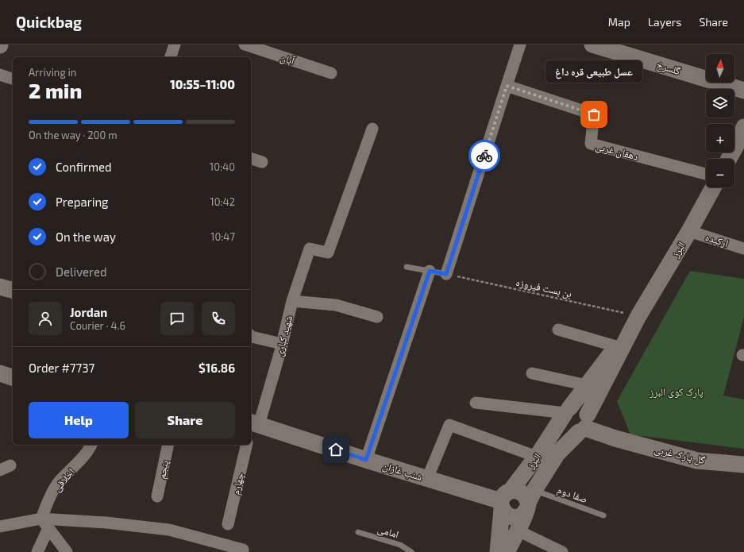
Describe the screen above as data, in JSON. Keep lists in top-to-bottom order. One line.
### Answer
{"streets":{"main road":["گلسرخ","البرز","گل پارک غربی","شنب غازان"],"street":["آبان","دهقان غربی","ارکیده","شهید کباری","پنجم","اخلاقی","چهارم"],"lane":["صفا دوم","امامی"],"path":["بن بست فیروزه"]},"crossings":[["ارکیده","البرز"],["البرز","بن بست فیروزه"],["البرز","گل پارک غربی"],["البرز","شنب غازان"],["البرز","صفا دوم"],["شهید کباری","شنب غازان"],["شنب غازان","صفا دوم"]],"parks":["پارک کوی البرز"],"places":["عسل طبیعی قره داغ"],"north":"top","page":{"header":"Quickbag","nav":["Map","Layers","Share"],"map_buttons":["+","−"],"heading":["2 min","Arriving in","10:55–11:00"],"panel":["Jordan","Courier · 4.6","Order #7737","$16.86"],"bubble":"عسل طبیعی قره داغ","bar":"On the way · 200 m","list":[["Confirmed","10:40"],["Preparing","10:42"],["On the way","10:47"],"Delivered"],"buttons":["Help","Share"]}}
